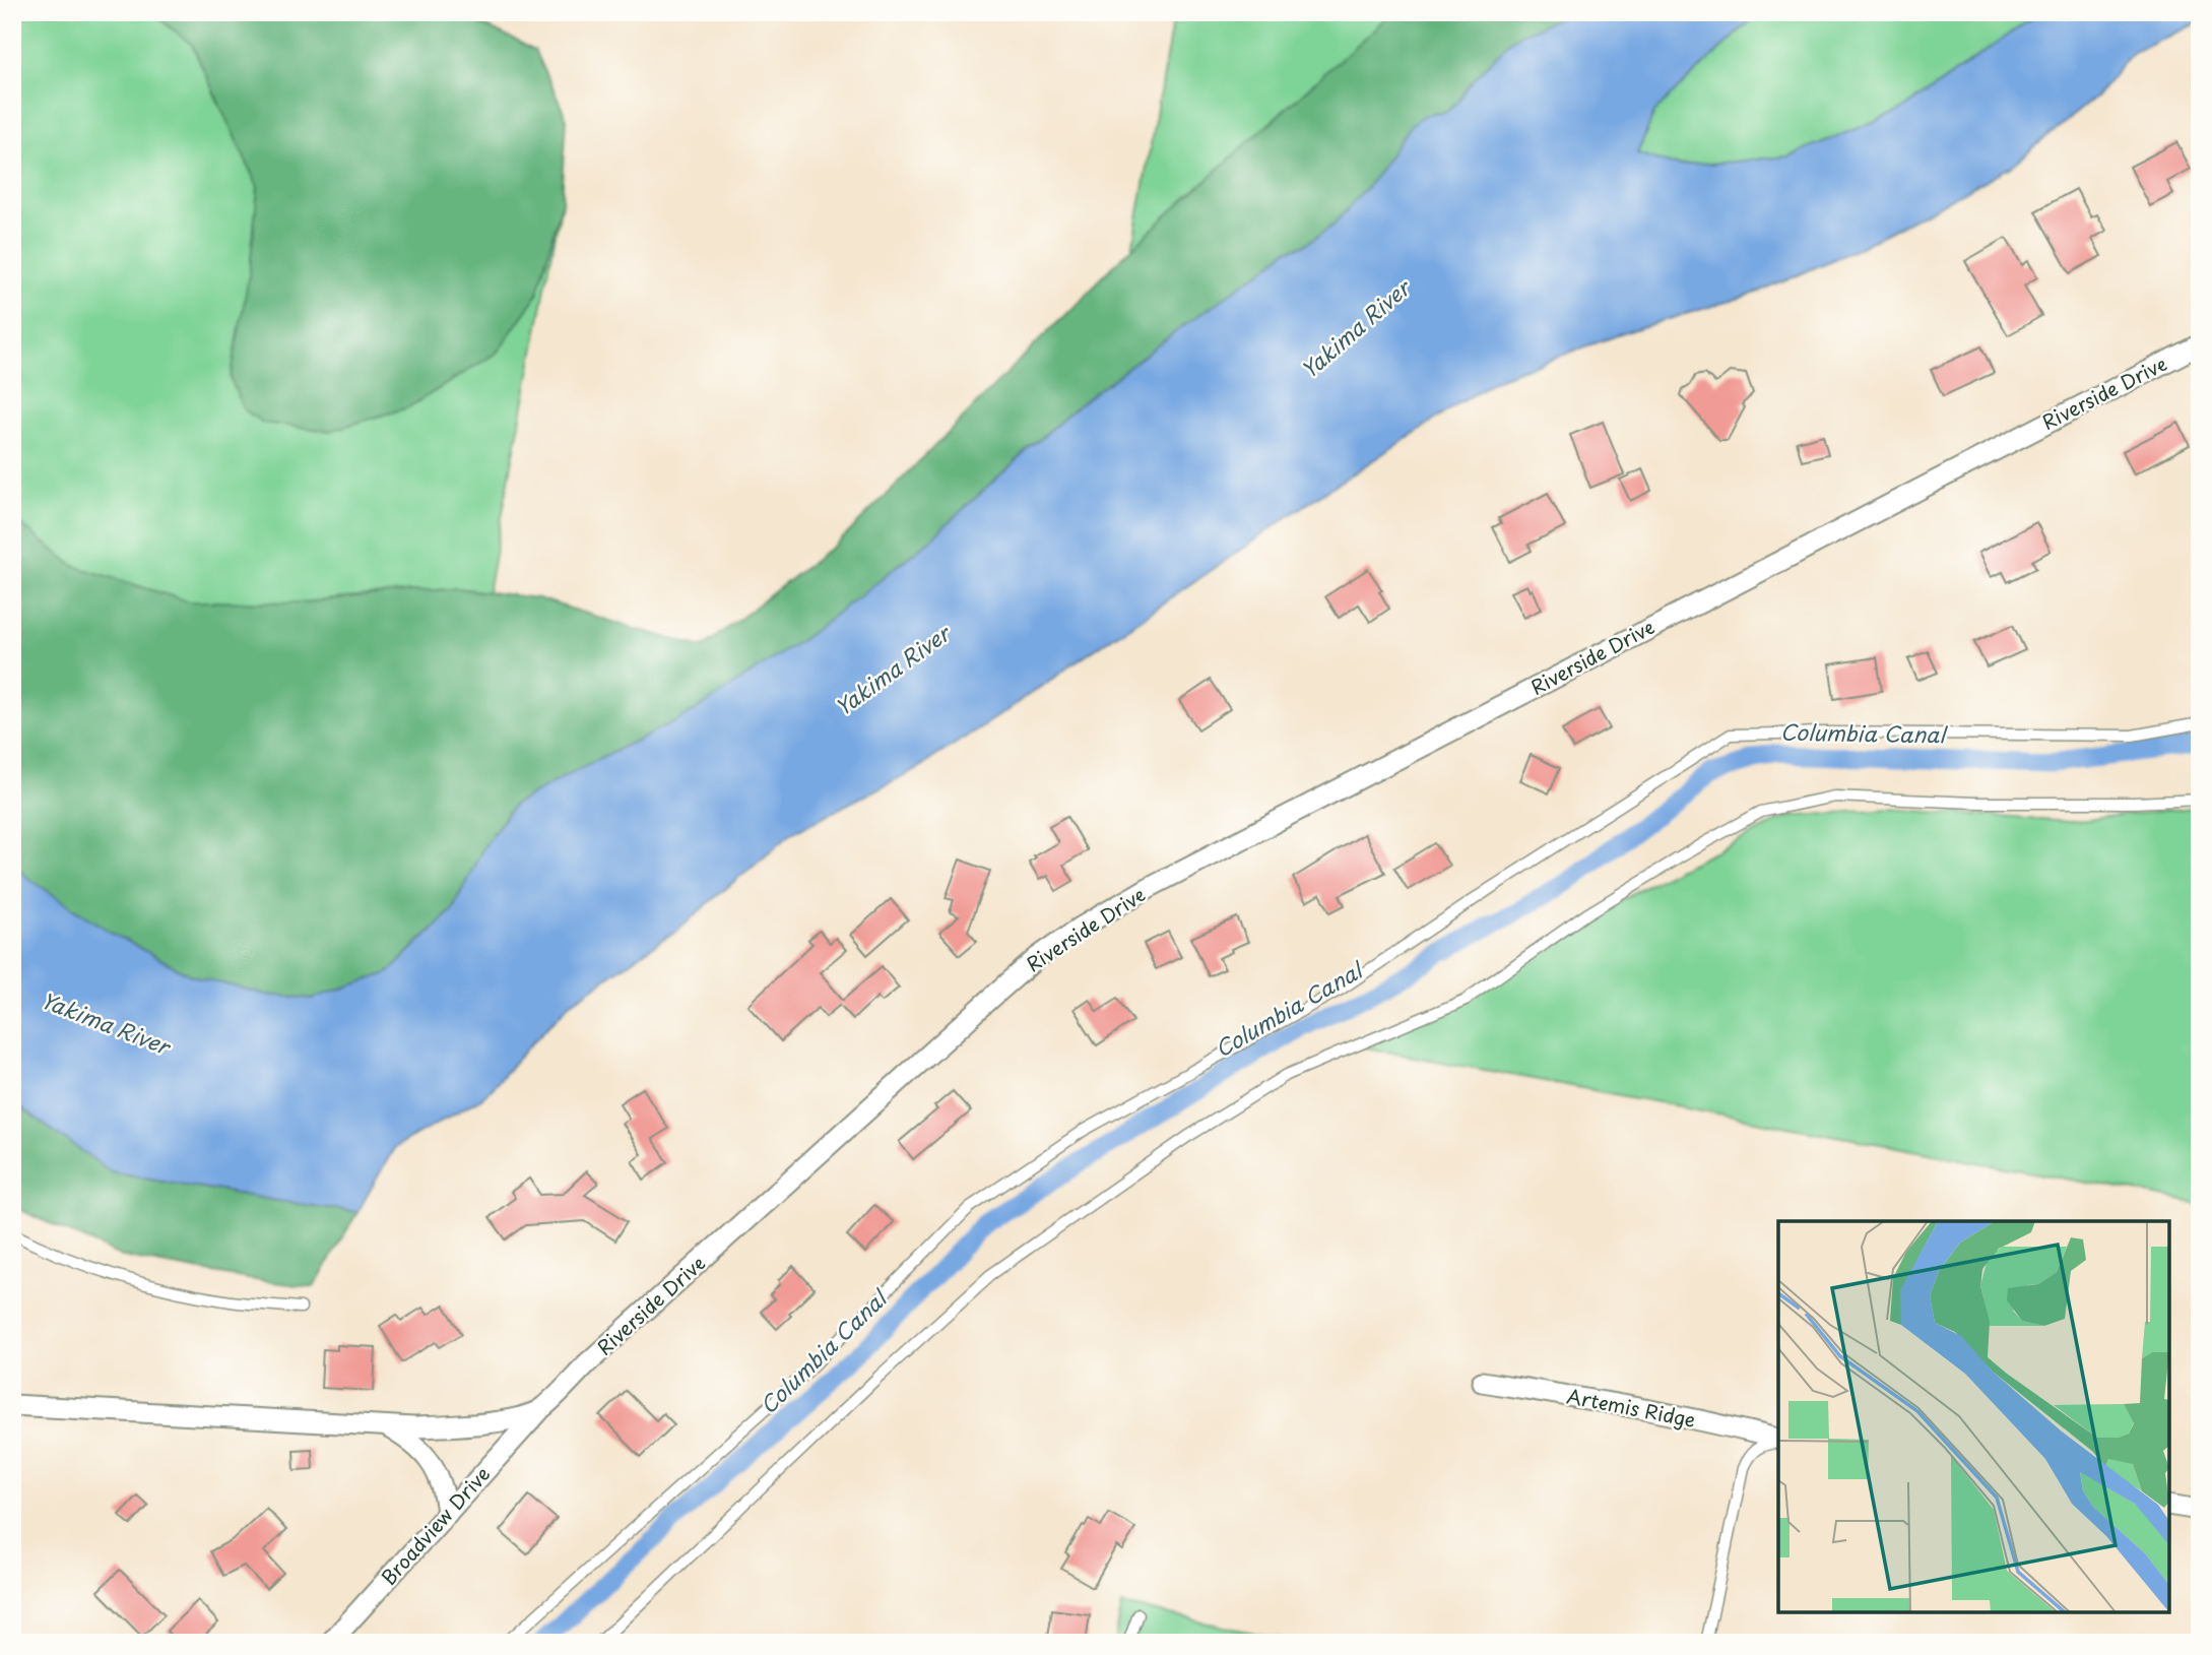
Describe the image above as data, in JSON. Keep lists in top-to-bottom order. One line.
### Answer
{"streets":{"street":["Riverside Drive","Artemis Ridge","Broadview Drive"]},"crossings":[["Riverside Drive","Broadview Drive"]],"water":["Yakima River","Columbia Canal"]}
